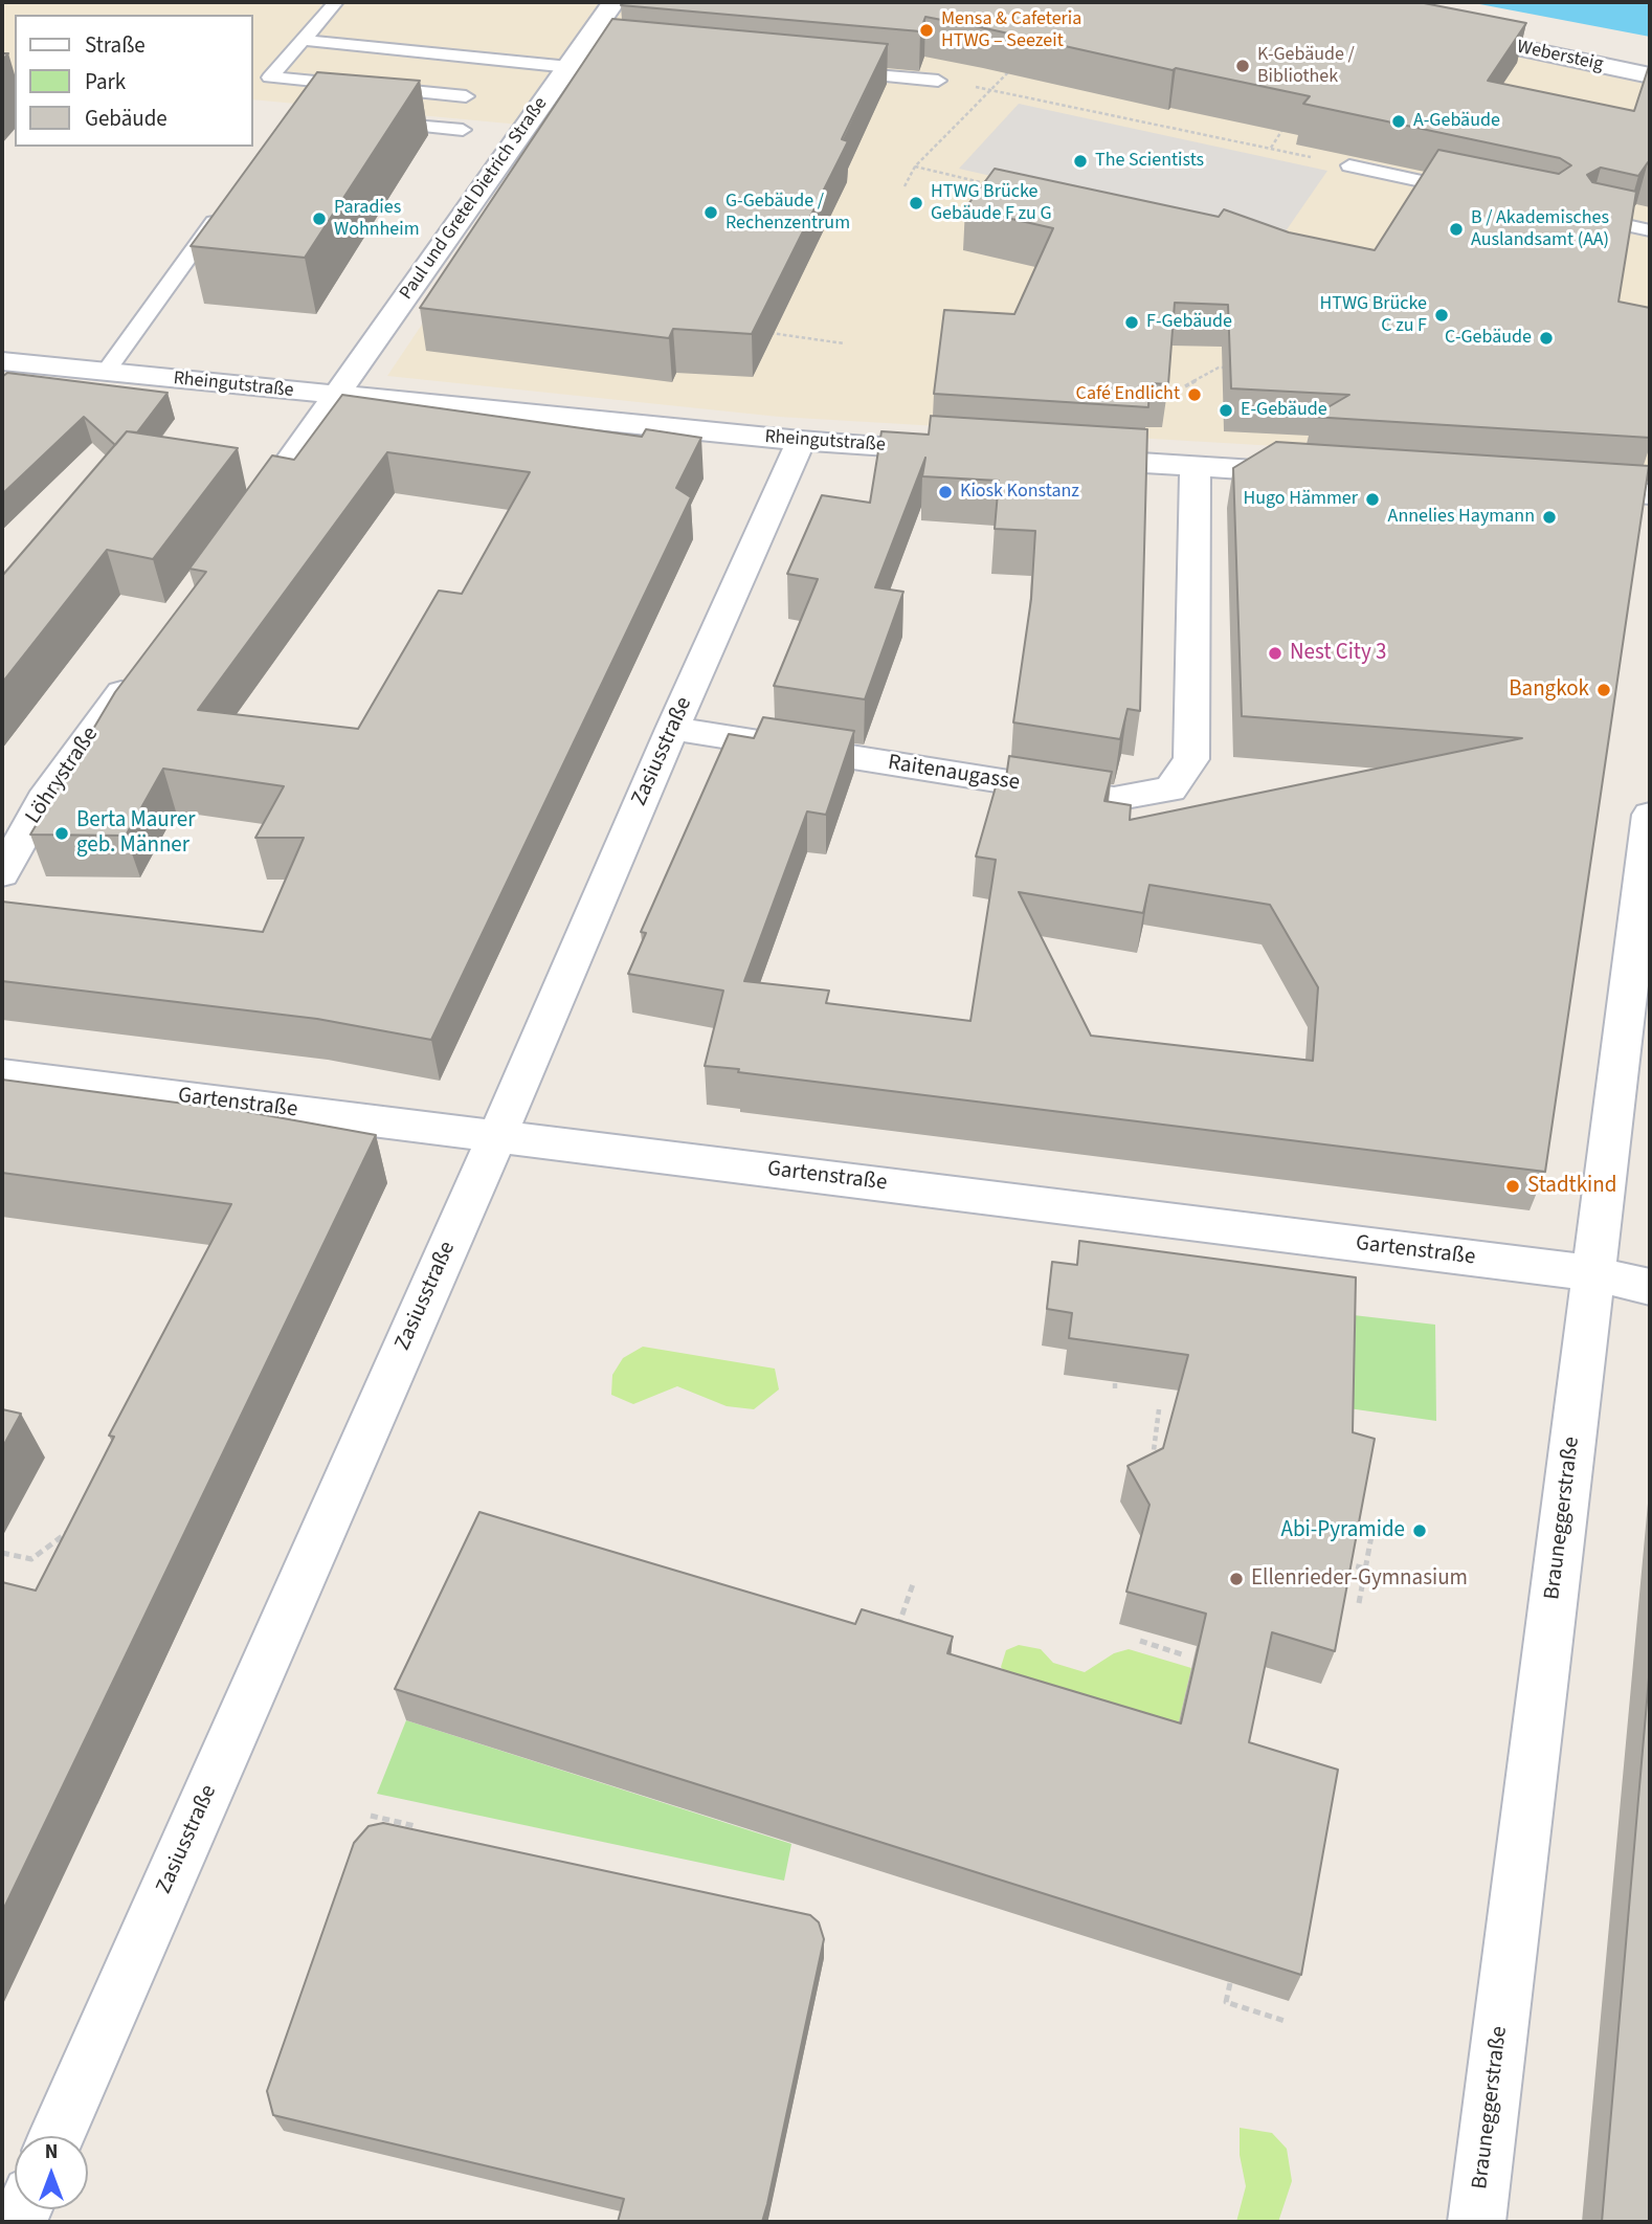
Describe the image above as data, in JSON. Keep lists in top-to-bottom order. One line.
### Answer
{"streets":{"street":["Webersteig","Paul und Gretel Dietrich Straße","Rheingutstraße","Zasiusstraße","Raitenaugasse","Löhrystraße","Gartenstraße","Brauneggerstraße"]},"crossings":[["Paul und Gretel Dietrich Straße","Rheingutstraße"],["Rheingutstraße","Zasiusstraße"],["Zasiusstraße","Raitenaugasse"],["Zasiusstraße","Gartenstraße"],["Gartenstraße","Brauneggerstraße"]],"places":["Mensa & Cafeteria HTWG – Seezeit","K-Gebäude / Bibliothek","A-Gebäude","The Scientists","HTWG Brücke Gebäude F zu G","G-Gebäude / Rechenzentrum","Paradies Wohnheim","B / Akademisches Auslandsamt (AA)","HTWG Brücke C zu F","F-Gebäude","C-Gebäude","Café Endlicht","E-Gebäude","Kiosk Konstanz","Hugo Hämmer","Annelies Haymann","Nest City 3","Bangkok","Berta Maurer geb. Männer","Stadtkind","Abi-Pyramide","Ellenrieder-Gymnasium"],"legend":["Straße","Park","Gebäude"],"north":"top"}
